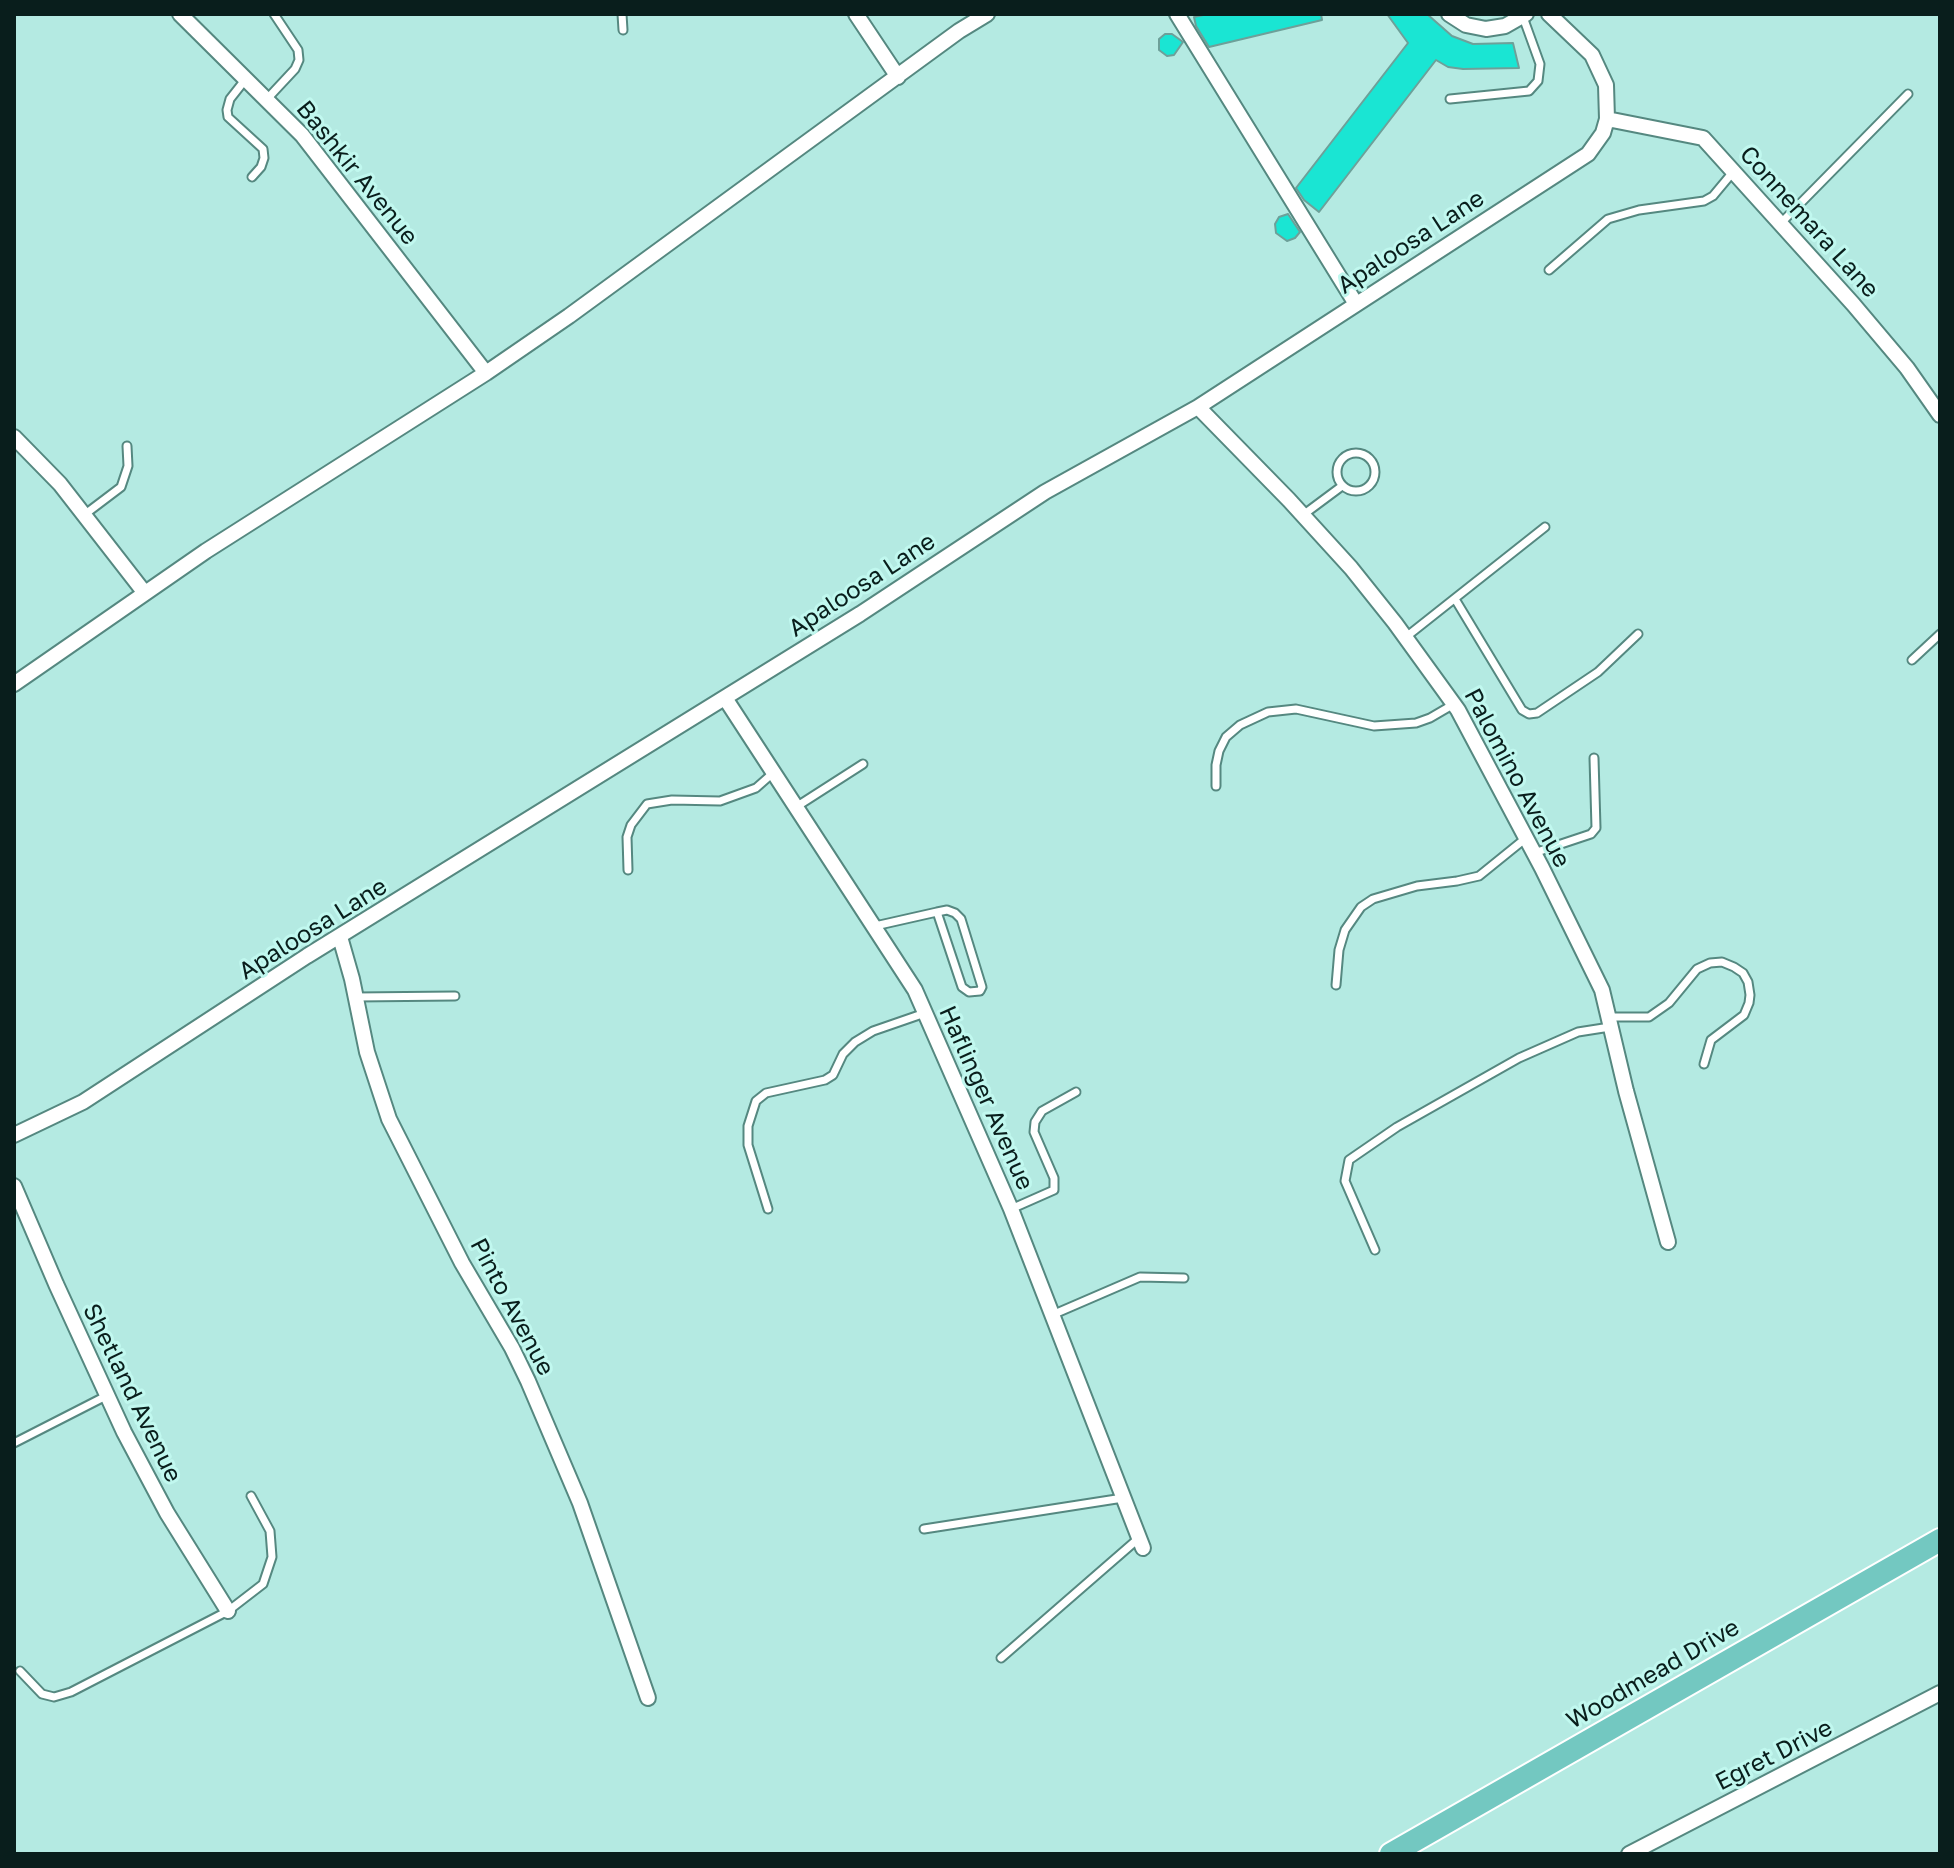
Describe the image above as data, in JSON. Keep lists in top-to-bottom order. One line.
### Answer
{"streets":{"main road":["Woodmead Drive"],"street":["Bashkir Avenue","Connemara Lane","Apaloosa Lane","Palomino Avenue","Haflinger Avenue","Pinto Avenue","Shetland Avenue","Egret Drive"]},"crossings":[["Connemara Lane","Apaloosa Lane"],["Apaloosa Lane","Palomino Avenue"],["Apaloosa Lane","Haflinger Avenue"],["Apaloosa Lane","Pinto Avenue"]]}
